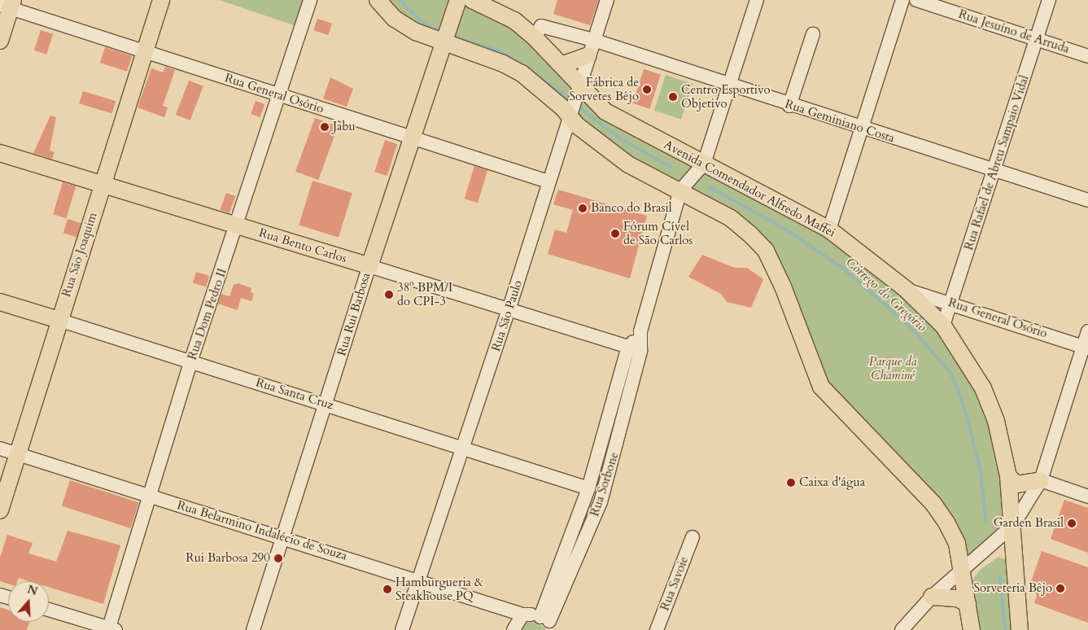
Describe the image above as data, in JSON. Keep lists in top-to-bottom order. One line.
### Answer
{"streets":{"main road":["Avenida Comendador Alfredo Maffei","Rua Bento Carlos","Rua São Joaquim","Rua Rui Barbosa","Rua Santa Cruz"],"street":["Rua Jesuíno de Arruda","Rua General Osório","Rua Geminiano Costa","Rua Rafael de Abreu Sampaio Vidal","Rua Dom Pedro II","Rua São Paulo","Rua Sorbone","Rua Belarmino Indalécio de Souza","Rua Savoie"]},"crossings":[["Rua Jesuíno de Arruda","Rua Rafael de Abreu Sampaio Vidal"],["Rua General Osório","Rua Rafael de Abreu Sampaio Vidal"],["Rua General Osório","Avenida Comendador Alfredo Maffei"],["Rua General Osório","Rua São Joaquim"],["Rua General Osório","Rua Dom Pedro II"],["Rua General Osório","Rua Rui Barbosa"],["Rua General Osório","Rua São Paulo"],["Rua Geminiano Costa","Rua Rafael de Abreu Sampaio Vidal"],["Rua Geminiano Costa","Avenida Comendador Alfredo Maffei"],["Rua Geminiano Costa","Rua São Paulo"],["Rua Rafael de Abreu Sampaio Vidal","Avenida Comendador Alfredo Maffei"],["Avenida Comendador Alfredo Maffei","Rua São Paulo"],["Avenida Comendador Alfredo Maffei","Rua Sorbone"],["Rua Bento Carlos","Rua São Joaquim"],["Rua Bento Carlos","Rua Dom Pedro II"],["Rua Bento Carlos","Rua Rui Barbosa"],["Rua Bento Carlos","Rua São Paulo"],["Rua Bento Carlos","Rua Sorbone"],["Rua São Joaquim","Rua Santa Cruz"],["Rua São Joaquim","Rua Belarmino Indalécio de Souza"],["Rua Dom Pedro II","Rua Santa Cruz"],["Rua Dom Pedro II","Rua Belarmino Indalécio de Souza"],["Rua Rui Barbosa","Rua Santa Cruz"],["Rua Rui Barbosa","Rua Belarmino Indalécio de Souza"],["Rua São Paulo","Rua Santa Cruz"],["Rua São Paulo","Rua Belarmino Indalécio de Souza"],["Rua Santa Cruz","Rua Sorbone"]],"water":["Córrego do Gregório"],"parks":["Parque da Chaminé"],"places":["Fábrica de Sorvetes Bêjo","Centro Esportivo Objetivo","Jabu","Banco do Brasil","Fórum Cível de São Carlos","38º BPM/I do CPI-3","Caixa d'água","Garden Brasil","Rui Barbosa 290","Sorveteria Bêjo","Hamburgueria & Steakhouse PQ"],"north":"top"}
